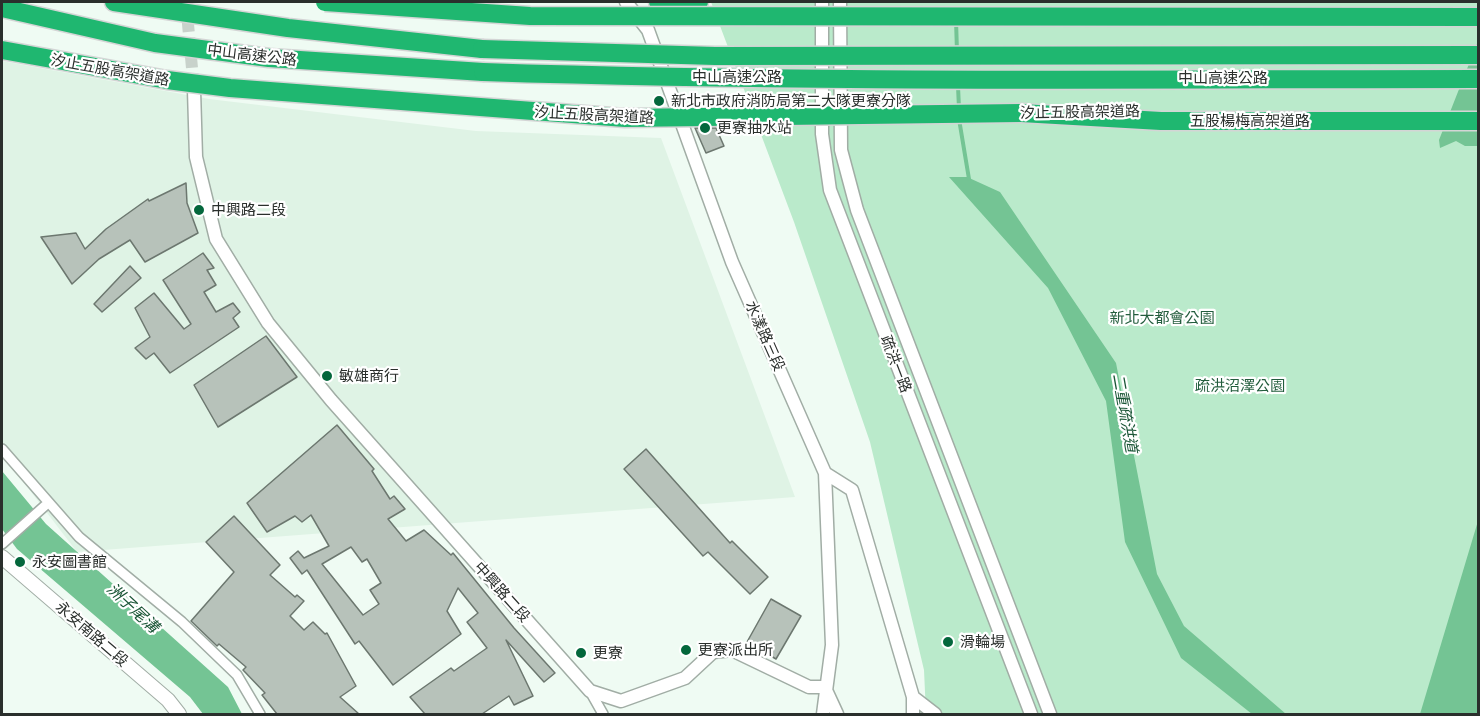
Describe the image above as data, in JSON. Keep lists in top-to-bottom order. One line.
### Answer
{"streets":{"highway":["中山高速公路","汐止五股高架道路","五股楊梅高架道路"],"main road":["永安南路二段"],"street":["水漾路三段","疏洪一路","中興路二段"]},"crossings":[["汐止五股高架道路","五股楊梅高架道路"]],"water":["二重疏洪道","洲子尾溝"],"parks":["新北大都會公園","疏洪沼澤公園"],"places":["新北市政府消防局第二大隊更寮分隊","更寮抽水站","中興路二段","敏雄商行","永安圖書館","滑輪場","更寮派出所","更寮"]}
